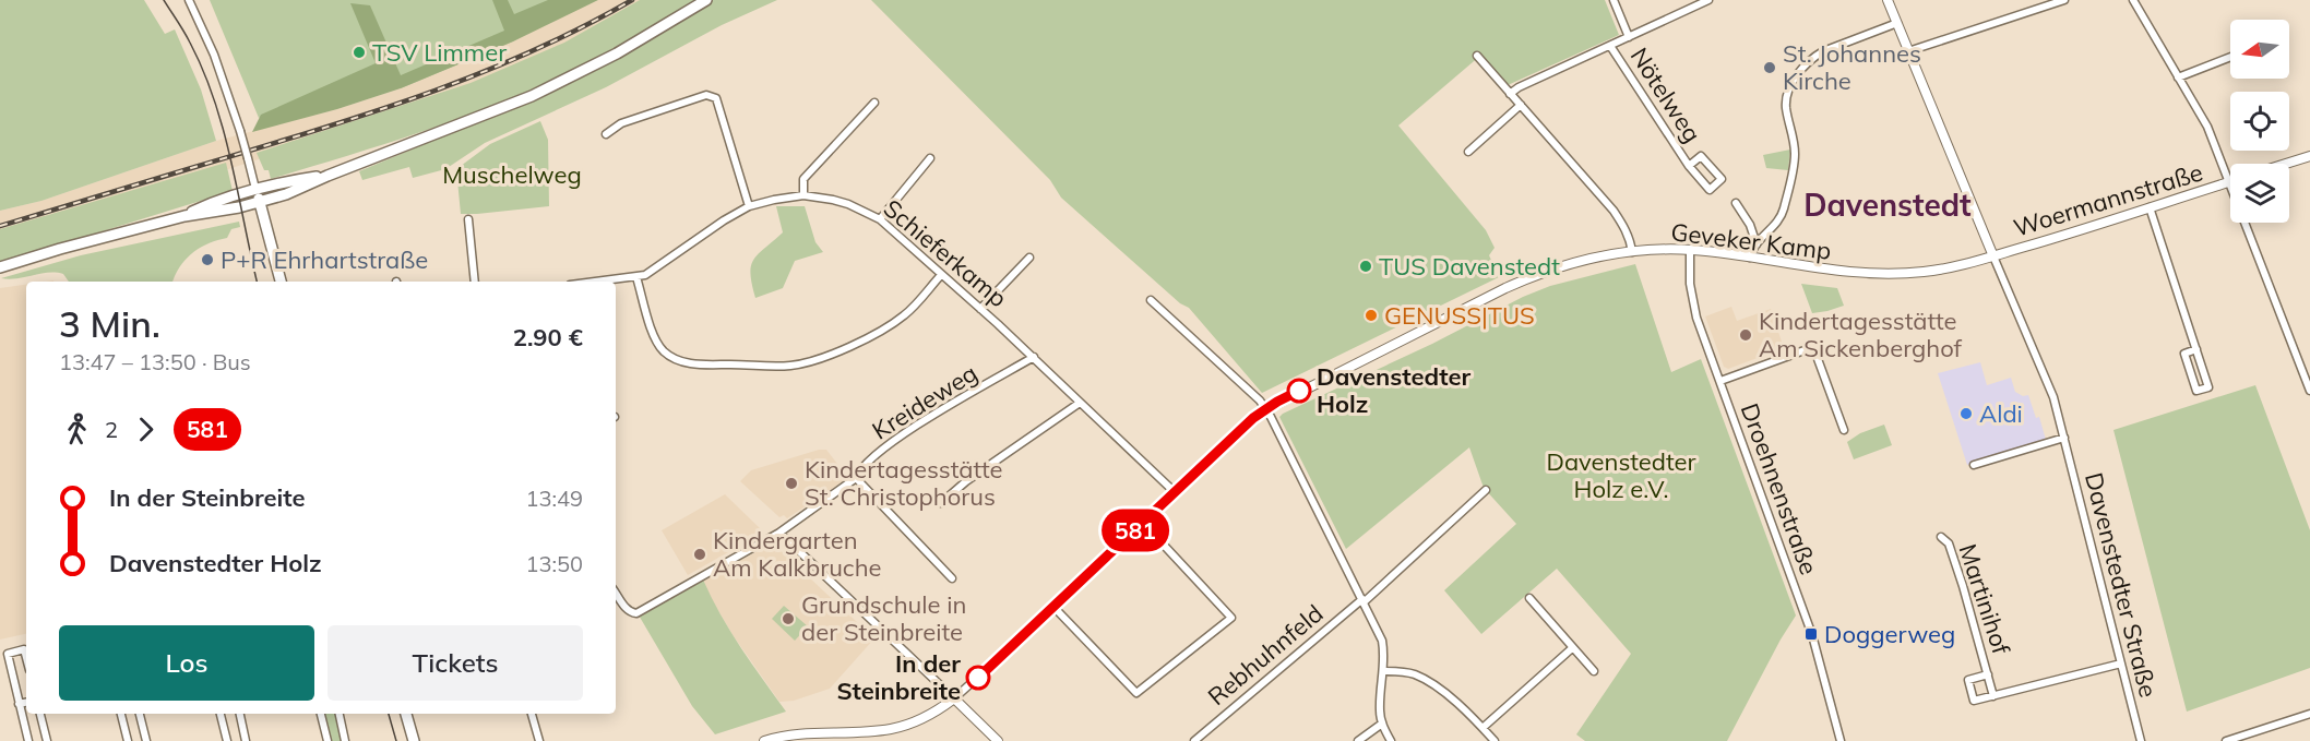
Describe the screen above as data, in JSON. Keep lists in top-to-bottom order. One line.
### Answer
{"streets":{"street":["Nötelweg","Woermannstraße","Geveker Kamp","Schieferkamp","Kreideweg","Droehnenstraße","Davenstedter Straße","Martinihof","Rebhuhnfeld"]},"crossings":[["Woermannstraße","Geveker Kamp"],["Woermannstraße","Davenstedter Straße"],["Geveker Kamp","Schieferkamp"],["Geveker Kamp","Droehnenstraße"],["Geveker Kamp","Davenstedter Straße"],["Schieferkamp","Kreideweg"]],"districts":["Davenstedt"],"parks":["Muschelweg","Davenstedter Holz e.V."],"places":{"other":["TSV Limmer","St. Johannes Kirche","P+R Ehrhartstraße","TUS Davenstedt","GENUSS|TUS","Kindertagesstätte Am Sickenberghof","Davenstedter Holz","Aldi","Kindertagesstätte St. Christophorus","Kindergarten Am Kalkbruche","Grundschule in der Steinbreite","In der Steinbreite"],"transit":["Doggerweg"]},"lines":["bus line 581"],"north":"left","page":{"on_map":"581","heading":["3 Min.","13:47 – 13:50 · Bus","2.90 €"],"legs":["2","581"],"list":[{"name":"In der Steinbreite","value":"13:49"},{"name":"Davenstedter Holz","value":"13:50"}],"buttons":["Los","Tickets"]}}
